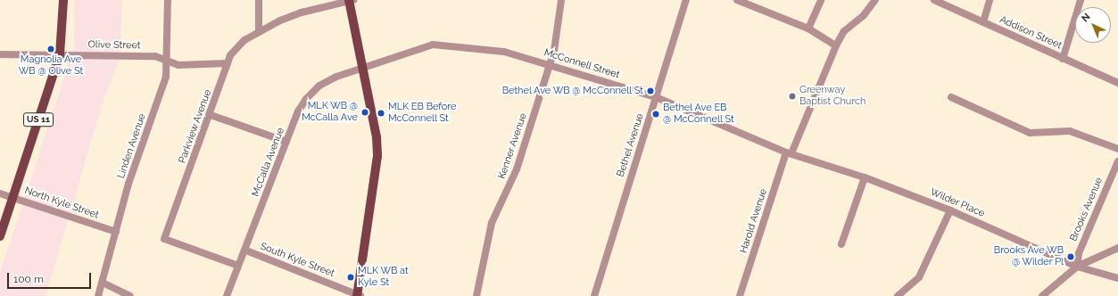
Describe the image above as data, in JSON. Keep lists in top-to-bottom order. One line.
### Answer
{"streets":{"main road":["US 11"],"street":["Addison Street","Olive Street","McConnell Street","Parkview Avenue","Bethel Avenue","Linden Avenue","Kenner Avenue","McCalla Avenue","North Kyle Street","Wilder Place","Brooks Avenue","Harold Avenue","South Kyle Street"]},"crossings":[["Olive Street","US 11"],["Olive Street","Parkview Avenue"],["Olive Street","Linden Avenue"],["McConnell Street","Bethel Avenue"],["McConnell Street","Kenner Avenue"],["McConnell Street","McCalla Avenue"],["McConnell Street","Wilder Place"],["McConnell Street","Harold Avenue"],["US 11","North Kyle Street"],["Parkview Avenue","McCalla Avenue"],["Linden Avenue","North Kyle Street"],["McCalla Avenue","South Kyle Street"],["Wilder Place","Brooks Avenue"],["Wilder Place","Harold Avenue"]],"places":["Magnolia Ave WB @ Olive St","Bethel Ave WB @ McConnell St","Greenway Baptist Church","MLK WB @ McCalla Ave","MLK EB Before McConnell St","Bethel Ave EB @ McConnell St","Brooks Ave WB @ Wilder Pl","MLK WB at Kyle St"],"scale_bar":"100 m","north":"top left"}
